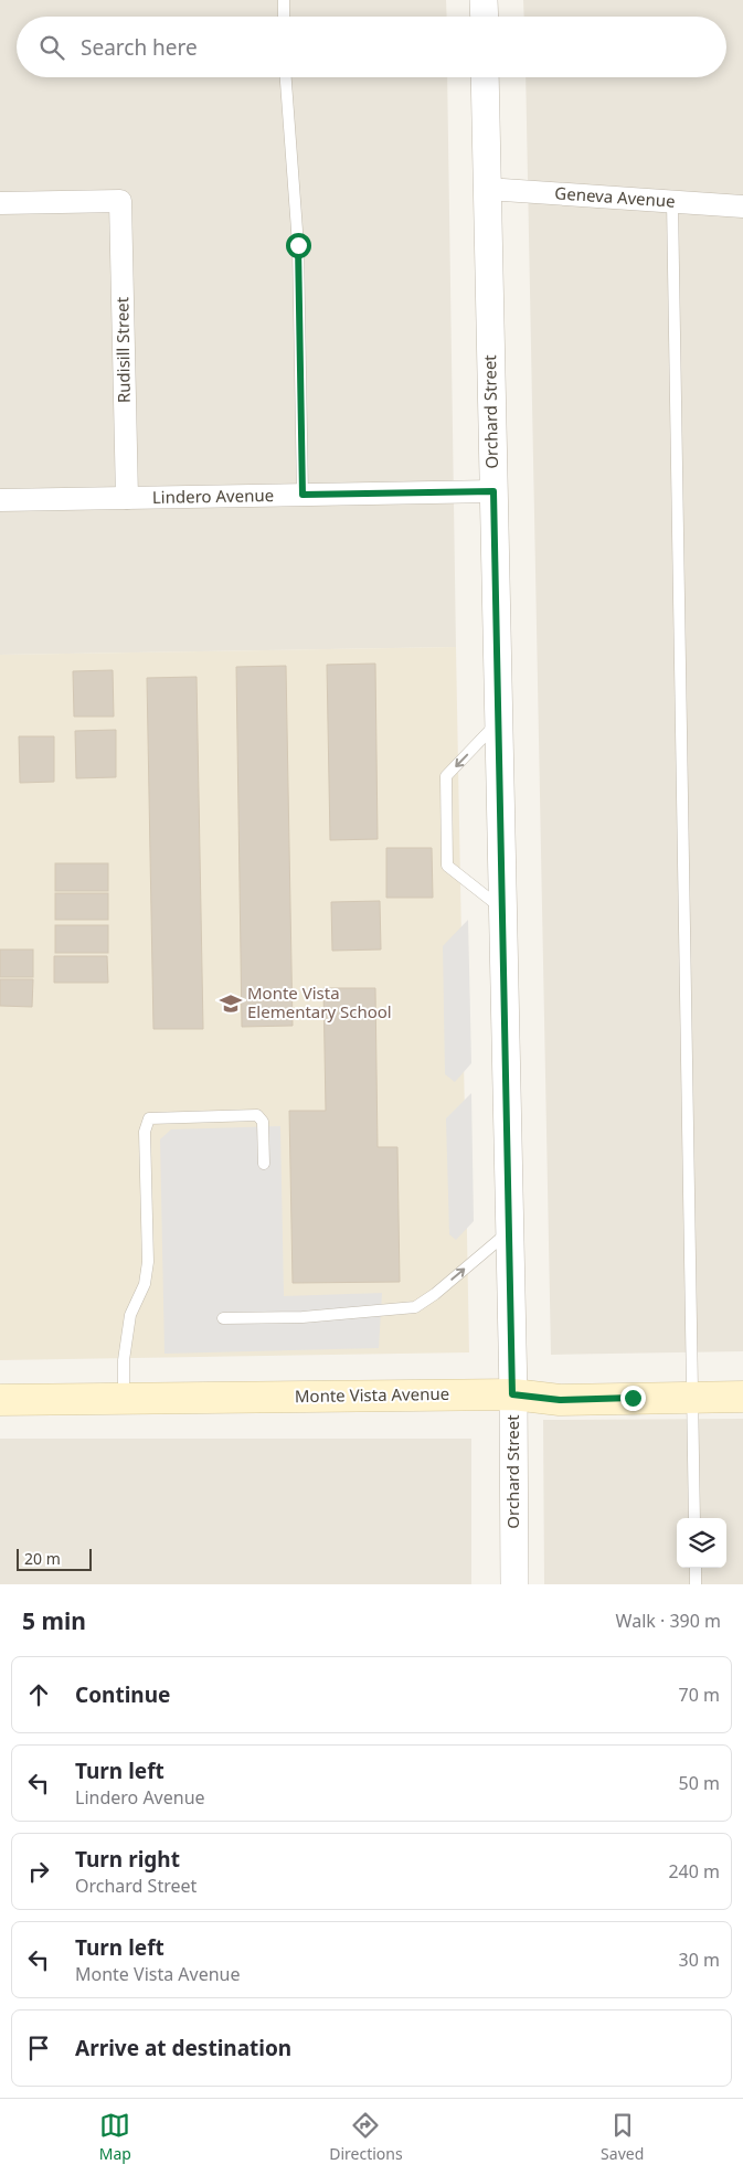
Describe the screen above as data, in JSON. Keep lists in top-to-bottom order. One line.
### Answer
{"streets":{"main road":["Monte Vista Avenue"],"street":["Geneva Avenue","Rudisill Street","Orchard Street","Lindero Avenue"]},"crossings":[["Geneva Avenue","Orchard Street"],["Rudisill Street","Lindero Avenue"],["Orchard Street","Lindero Avenue"],["Orchard Street","Monte Vista Avenue"]],"places":{"school or university":["Monte Vista Elementary School"]},"scale_bar":"20 m","page":{"search":"Search here","scale":"20 m","heading":["5 min","Walk · 390 m"],"list":[["Continue","70 m"],["Turn left","Lindero Avenue","50 m"],["Turn right","Orchard Street","240 m"],["Turn left","Monte Vista Avenue","30 m"],"Arrive at destination"],"nav":["Map","Directions","Saved"]}}
